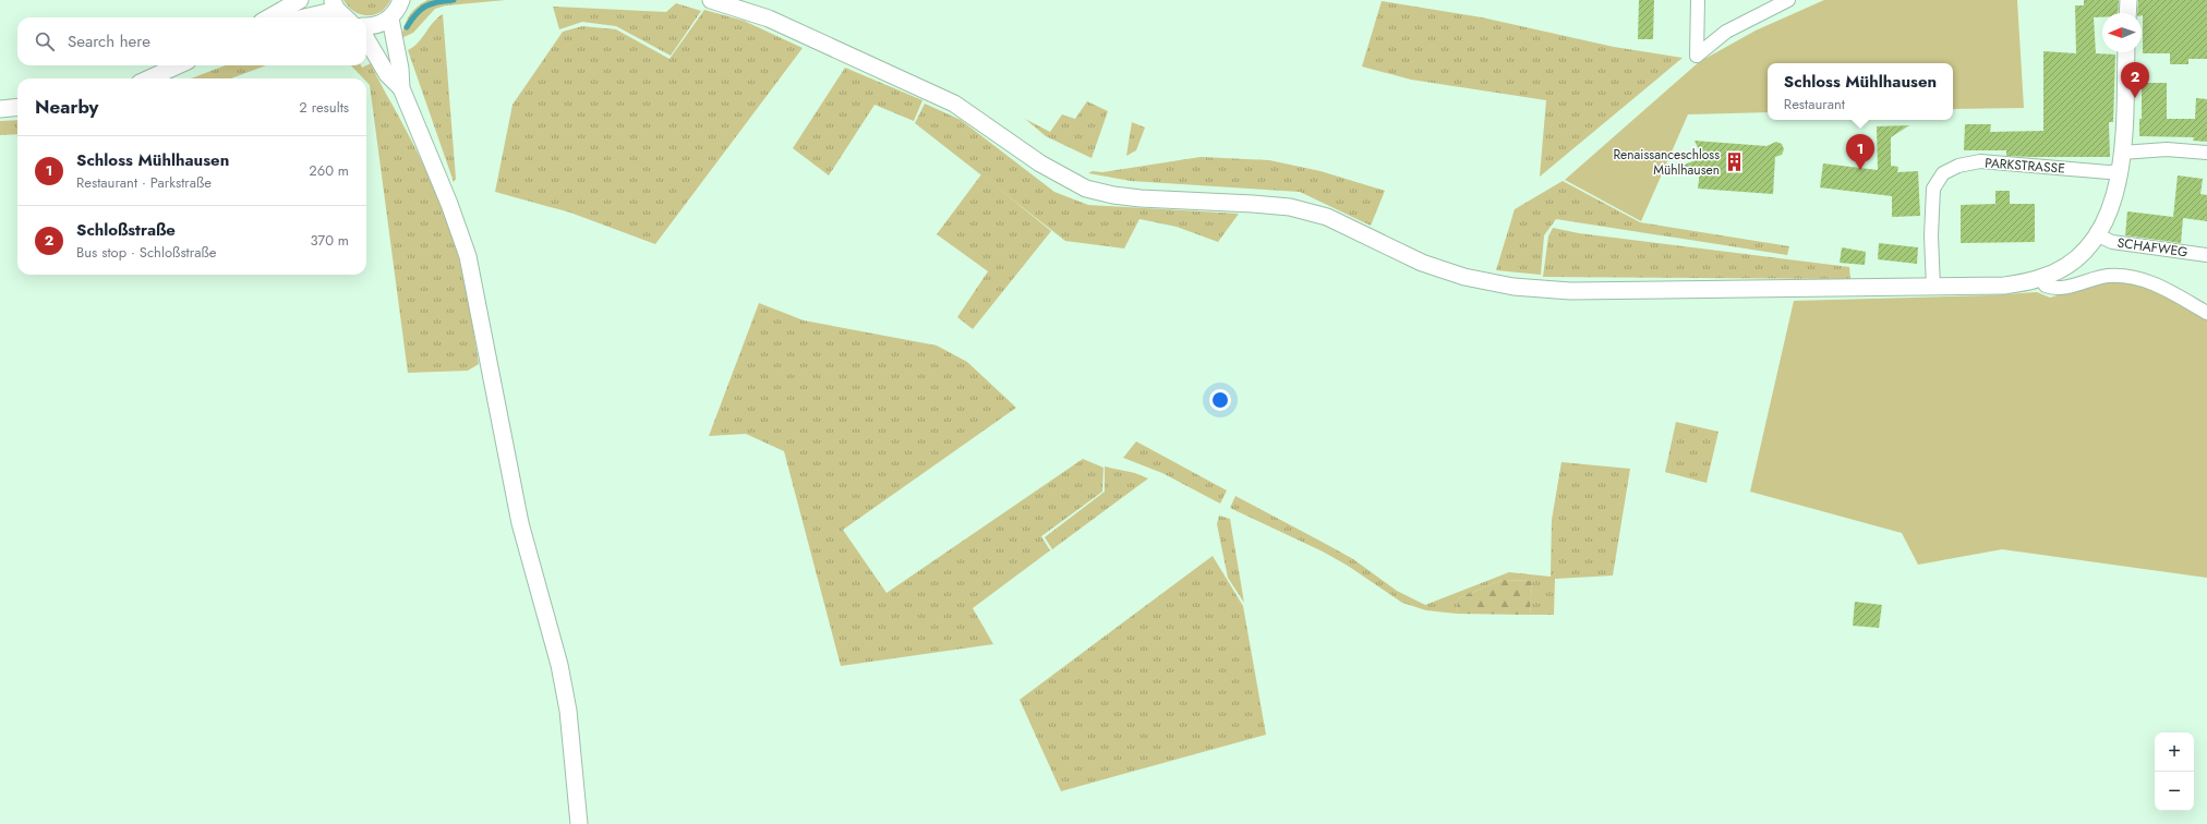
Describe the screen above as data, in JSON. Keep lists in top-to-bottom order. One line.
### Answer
{"streets":{"street":["PARKSTRASSE","SCHAFWEG"]},"places":{"building":["Renaissanceschloss Mühlhausen"]},"north":"left","page":{"search":"Search here","pins":["2","1"],"popup":["Schloss Mühlhausen","Restaurant"],"heading":["Nearby","2 results"],"list":[{"mark":"1","name":"Schloss Mühlhausen","note":"Restaurant · Parkstraße","value":"260 m"},{"mark":"2","name":"Schloßstraße","note":"Bus stop · Schloßstraße","value":"370 m"}],"map_buttons":["+","−"]}}
